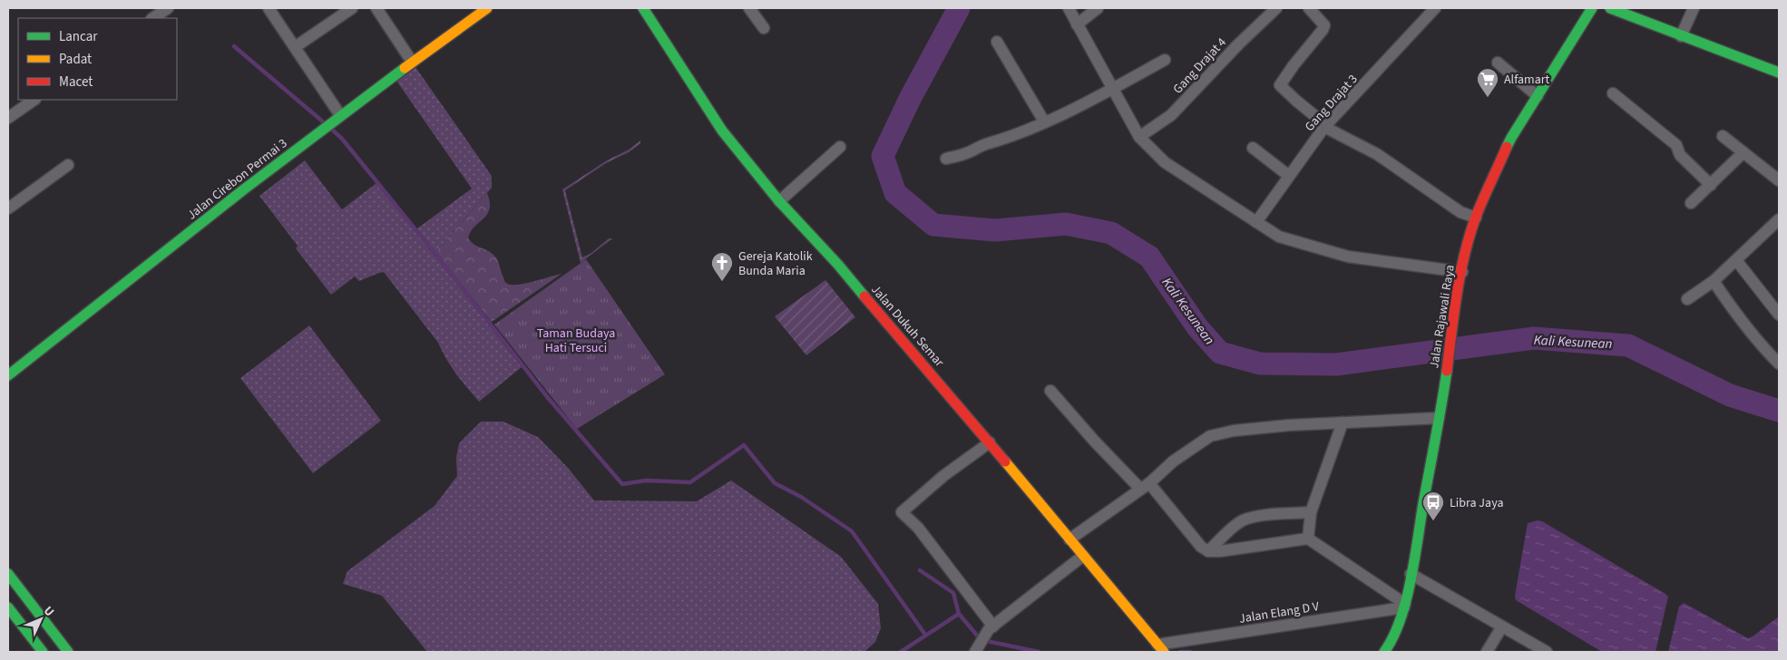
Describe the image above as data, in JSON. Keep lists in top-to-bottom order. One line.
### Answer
{"streets":{"main road":["Jalan Cirebon Permai 3","Jalan Rajawali Raya","Jalan Dukuh Semar"],"street":["Gang Drajat 4","Gang Drajat 3","Jalan Elang D V"]},"crossings":[["Jalan Rajawali Raya","Jalan Elang D V"],["Jalan Dukuh Semar","Jalan Elang D V"]],"water":["Kali Kesunean"],"parks":["Taman Budaya Hati Tersuci"],"places":{"supermarket":["Alfamart"],"church":["Gereja Katolik Bunda Maria"],"bus stop":["Libra Jaya"]},"legend":["Lancar","Padat","Macet"],"north":"top right"}
